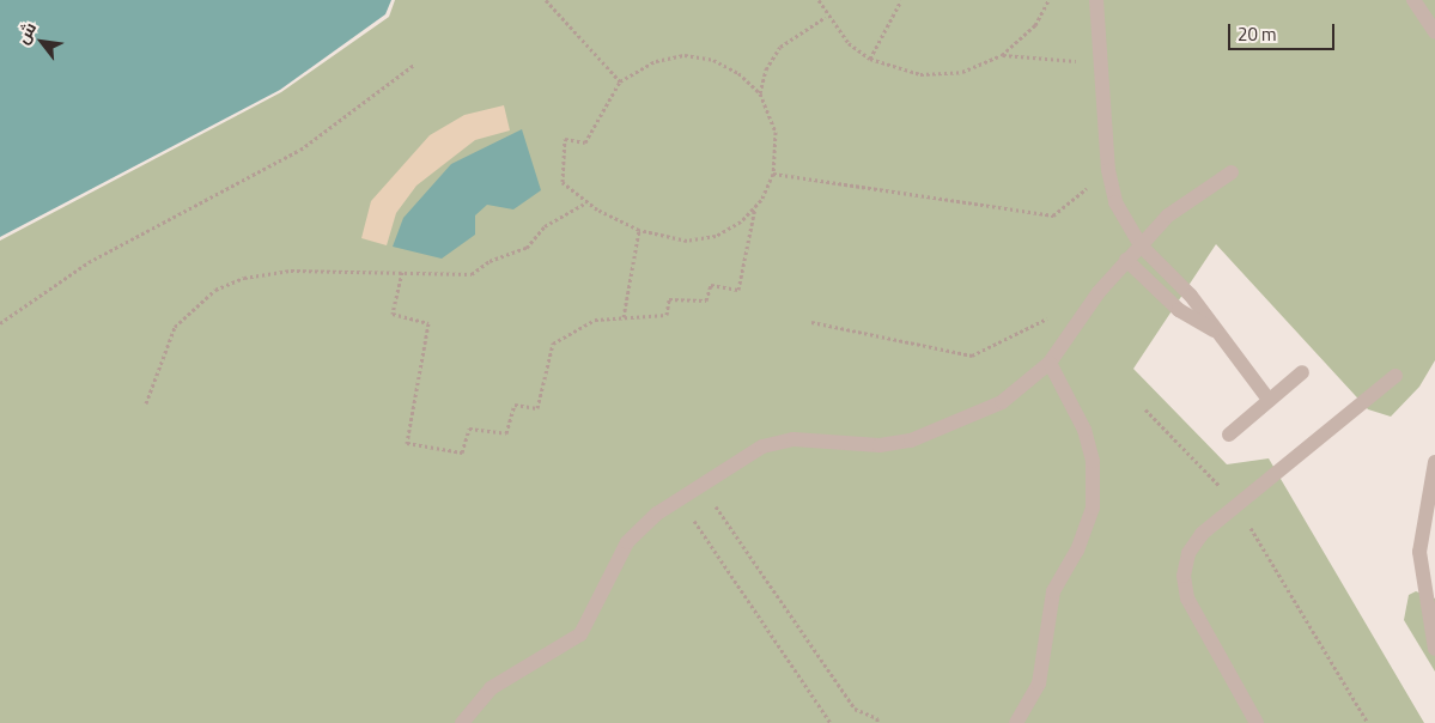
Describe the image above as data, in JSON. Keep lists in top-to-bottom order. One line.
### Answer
{"scale_bar":"20 m","north":"top left"}
